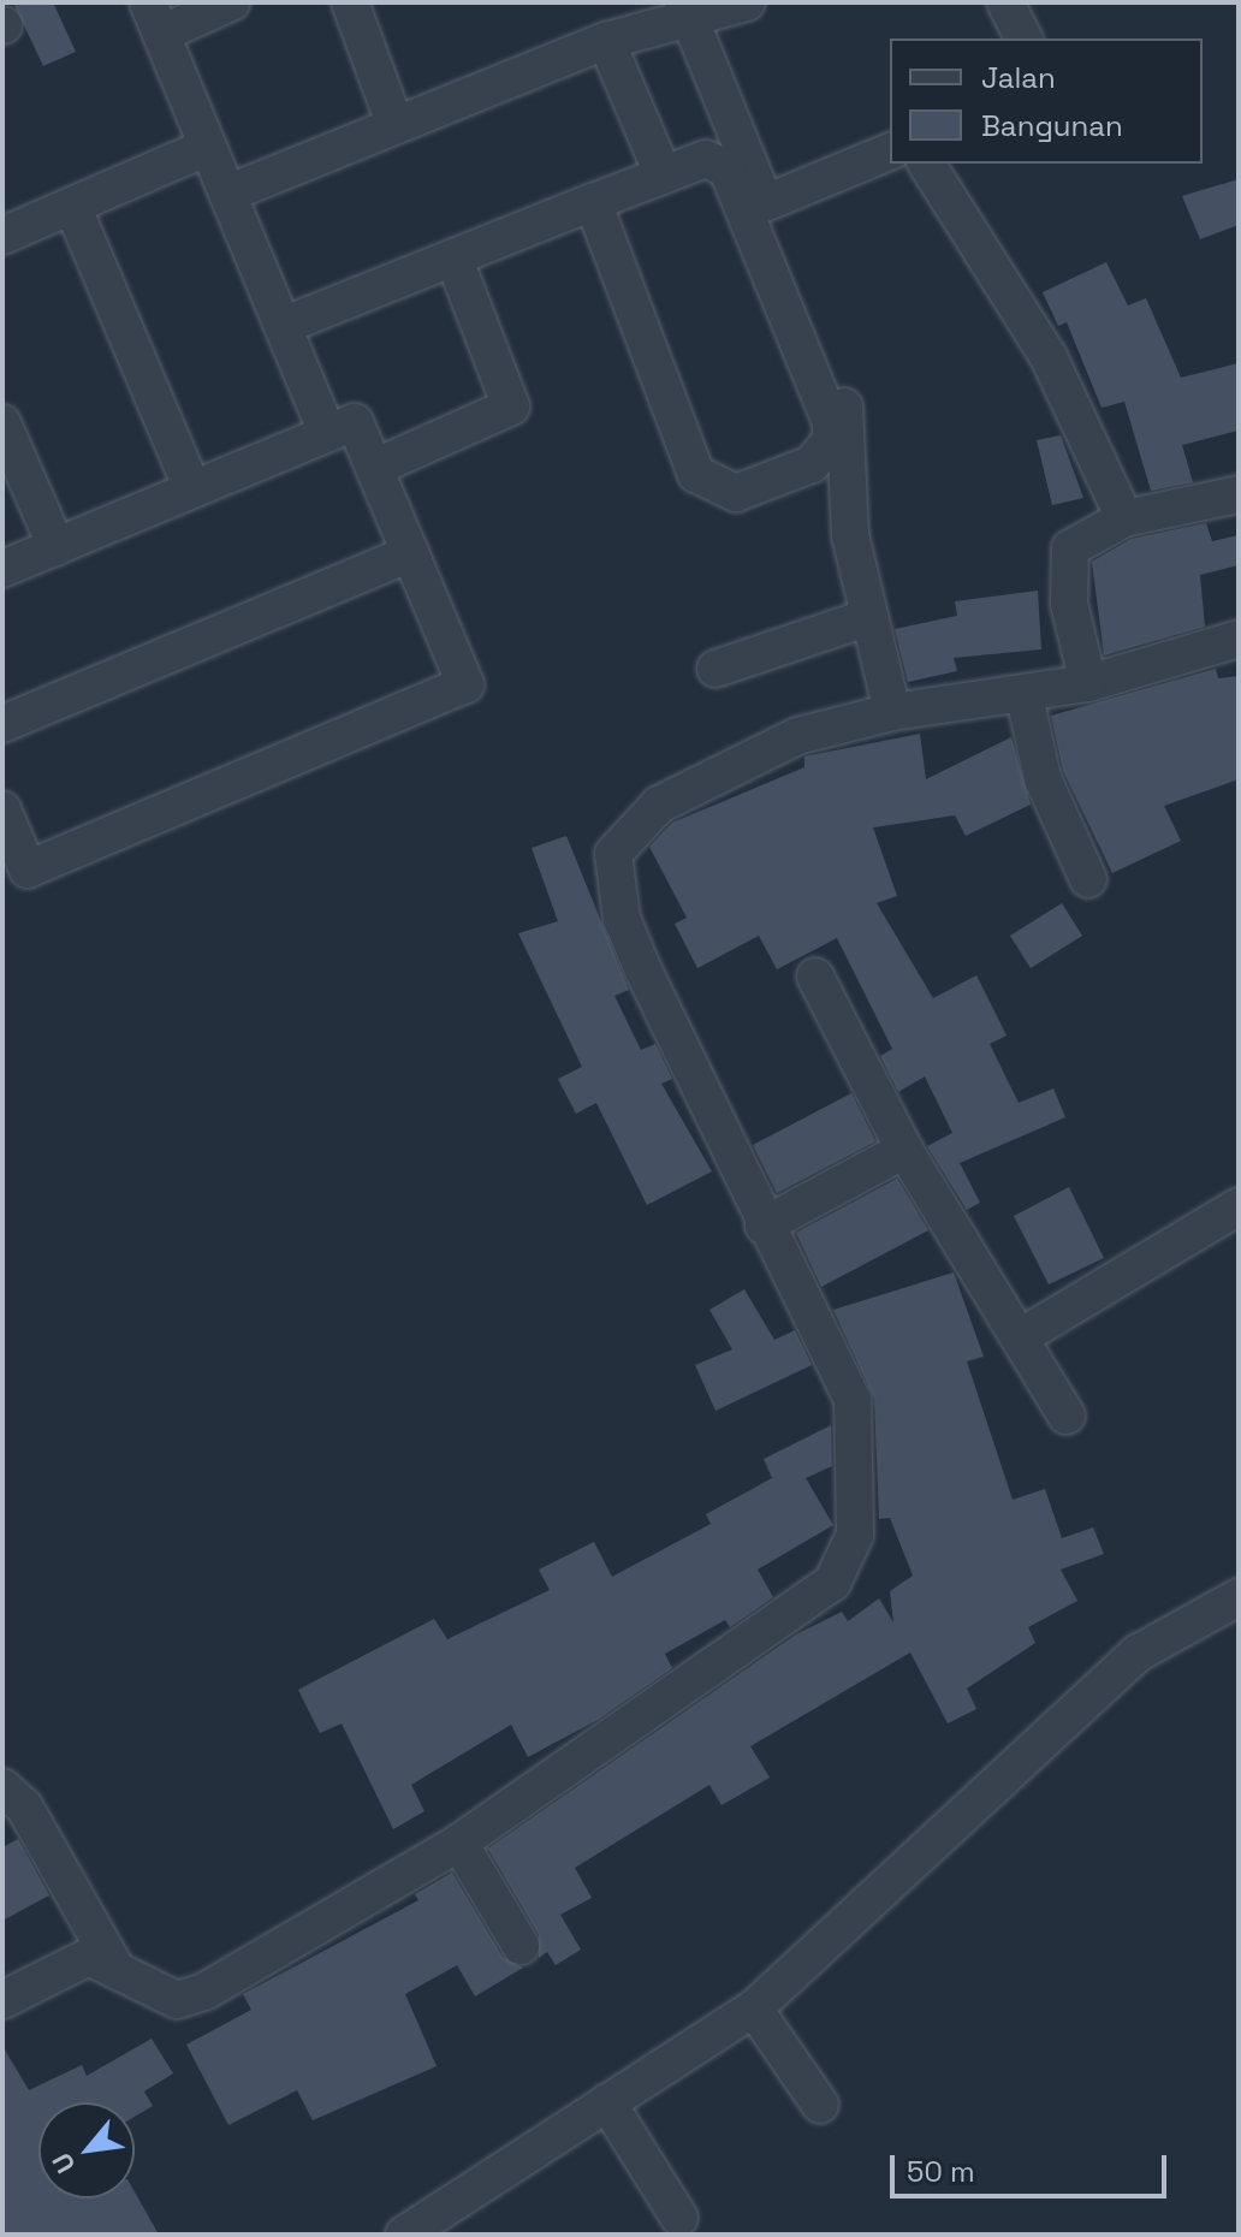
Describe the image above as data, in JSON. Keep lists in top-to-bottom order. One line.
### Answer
{"legend":["Jalan","Bangunan"],"scale_bar":"50 m","north":"bottom left"}
